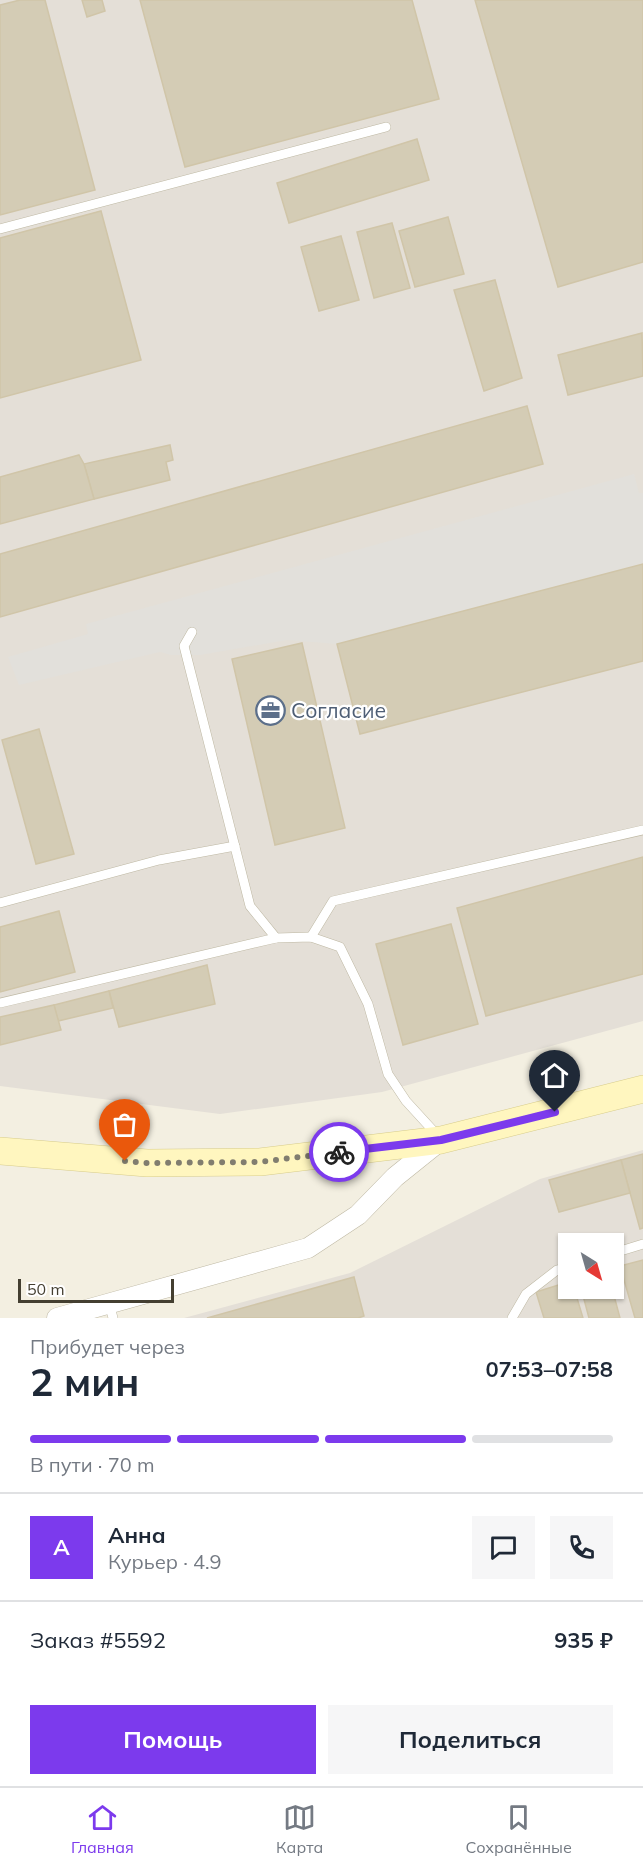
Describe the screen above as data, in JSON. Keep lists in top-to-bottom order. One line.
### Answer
{"places":{"office":["Согласие"]},"scale_bar":"50 m","north":"bottom right","page":{"scale":"50 m","heading":["2 мин","Прибудет через","07:53–07:58"],"panel":["Анна","Курьер · 4.9","Заказ #5592","935 ₽"],"bar":"В пути · 70 m","round":"А","buttons":["Помощь","Поделиться"],"tabs":["Главная","Карта","Сохранённые"]}}
